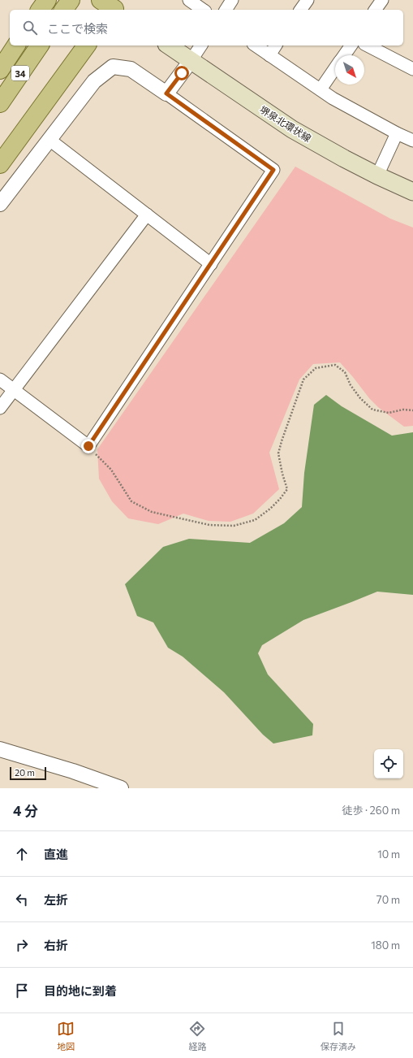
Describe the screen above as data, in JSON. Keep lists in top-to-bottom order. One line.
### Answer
{"streets":{"main road":["34","堺泉北環状線"]},"scale_bar":"20 m","north":"bottom right","page":{"search":"ここで検索","scale":"20 m","heading":["4 分","徒歩 · 260 m"],"list":[["直進","10 m"],["左折","70 m"],["右折","180 m"],"目的地に到着"],"nav":["地図","経路","保存済み"]}}
